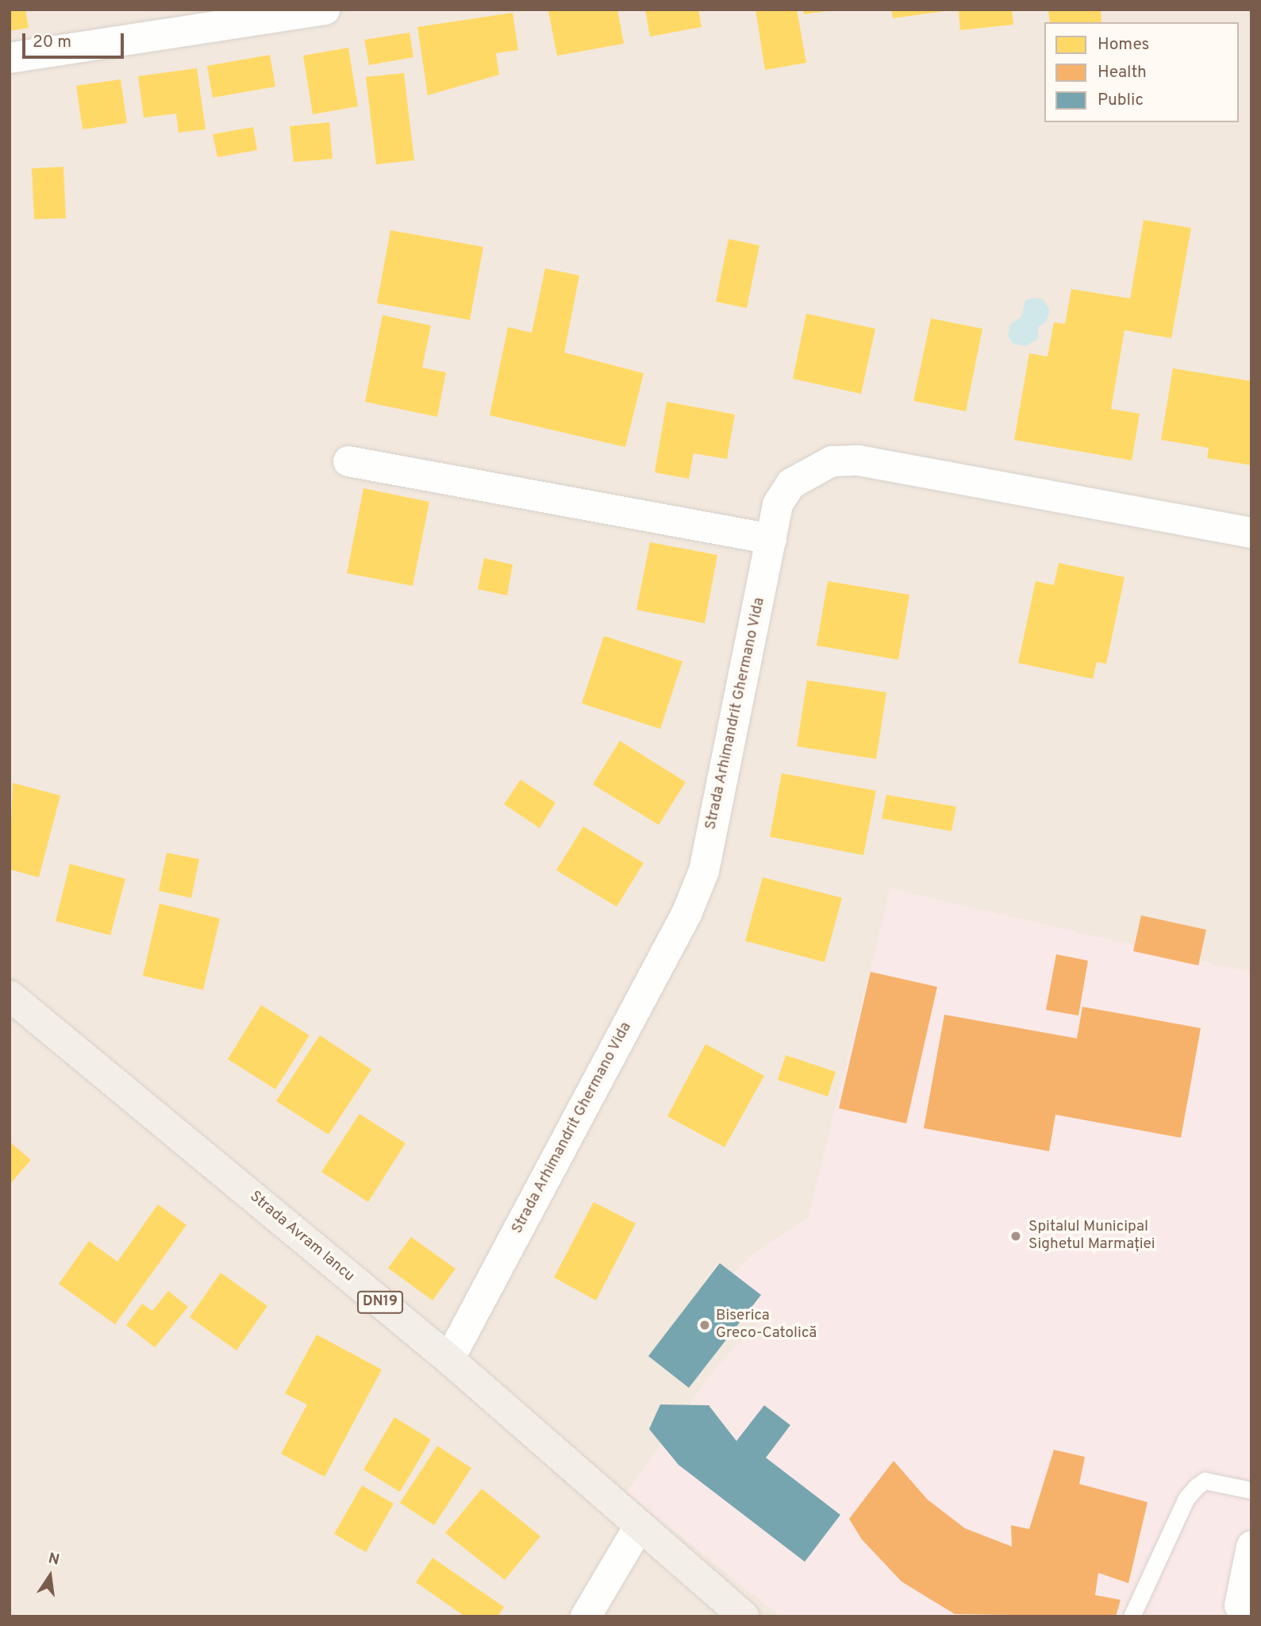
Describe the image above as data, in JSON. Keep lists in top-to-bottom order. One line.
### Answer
{"streets":{"main road":["Strada Avram Iancu","DN19"],"street":["Strada Arhimandrit Ghermano Vida"]},"crossings":[["Strada Arhimandrit Ghermano Vida","Strada Avram Iancu"]],"places":["Spitalul Municipal Sighetul Marmației","Biserica Greco-Catolică"],"legend":["Homes","Health","Public"],"scale_bar":"20 m","north":"top"}
